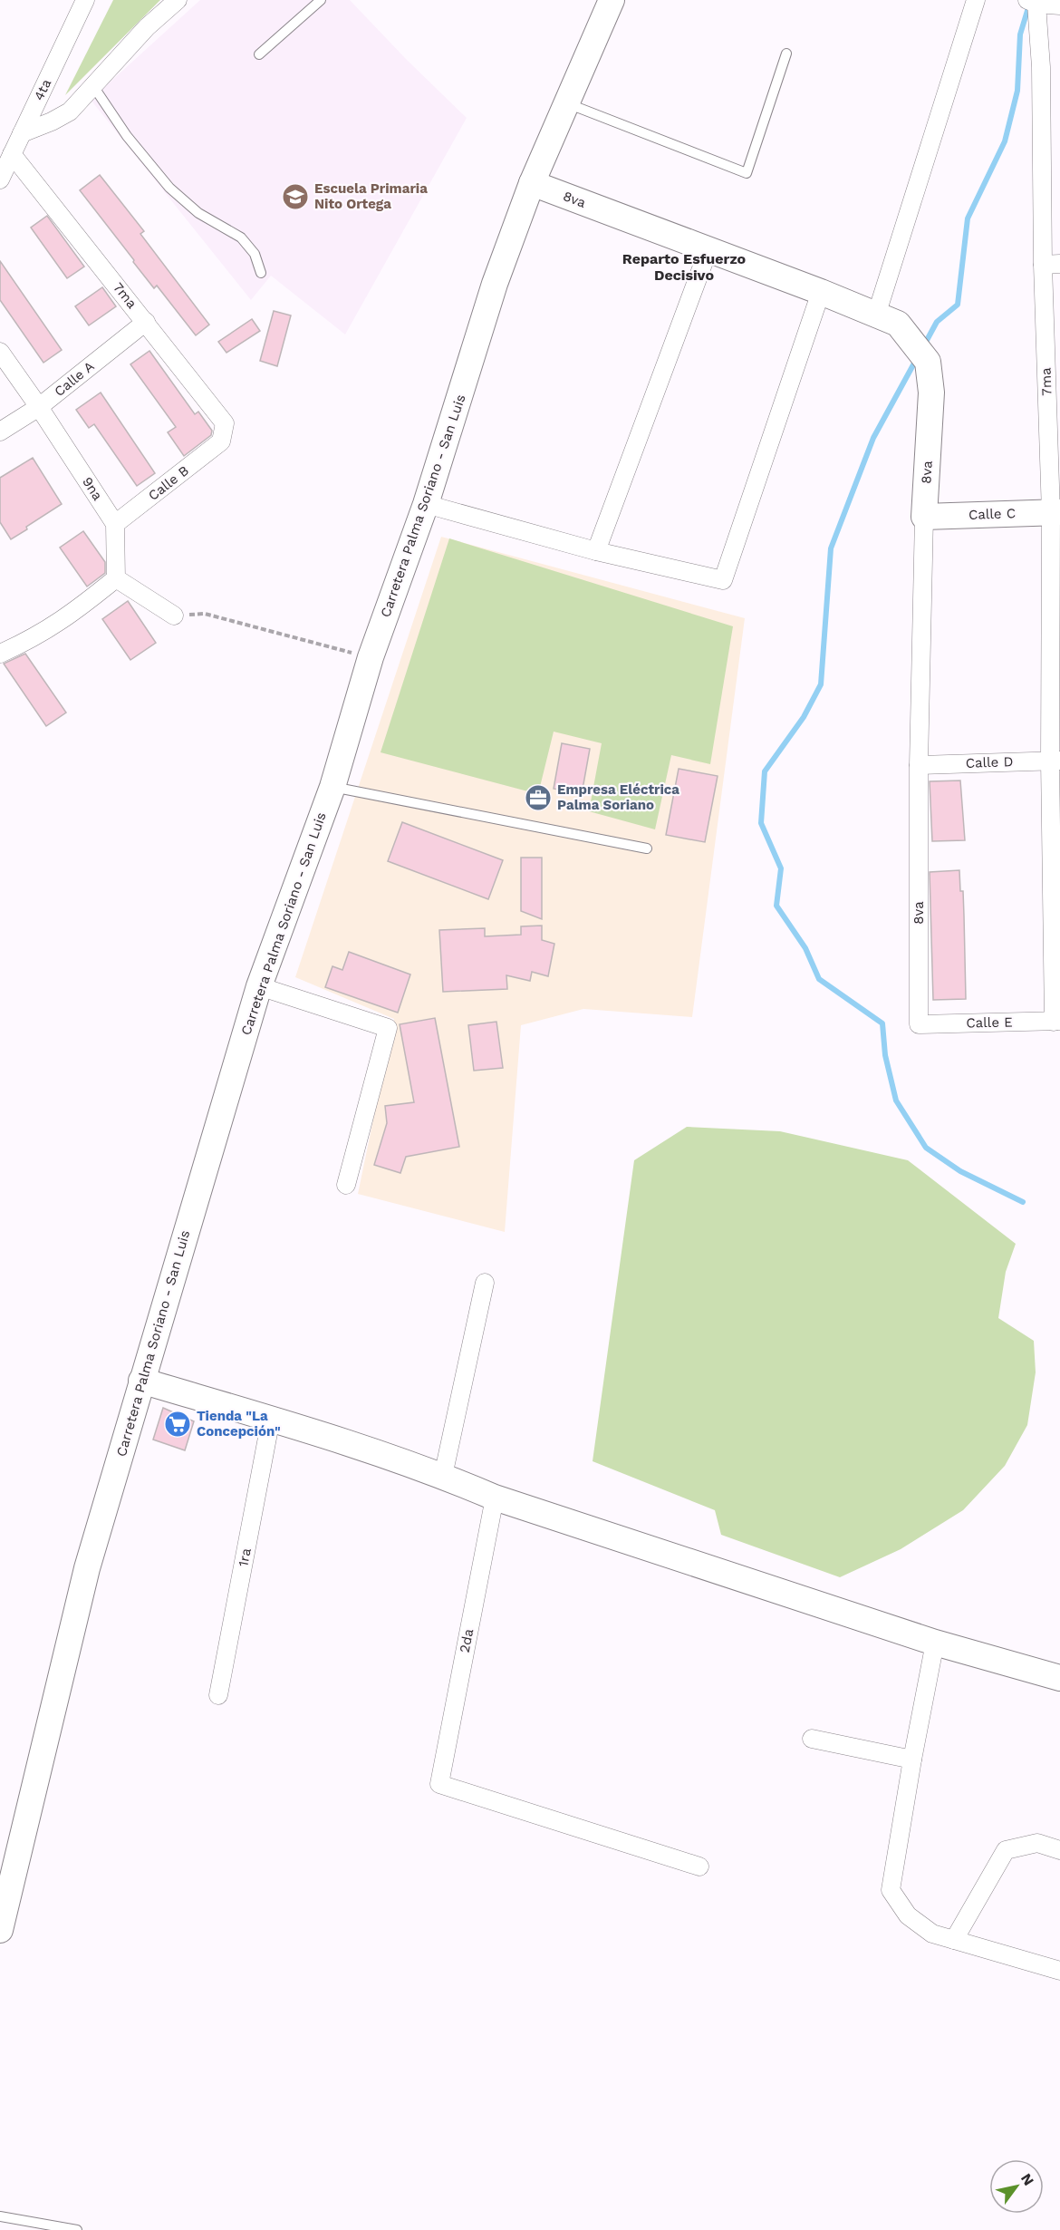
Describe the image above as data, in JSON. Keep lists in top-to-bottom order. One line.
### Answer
{"streets":{"main road":["8va","Carretera Palma Soriano - San Luis","Calle C"],"street":["4ta","7ma","Calle A","Calle B","9na","Calle D","Calle E","1ra","2da"]},"crossings":[["4ta","7ma"],["8va","Carretera Palma Soriano - San Luis"],["8va","Calle C"],["8va","Calle D"],["8va","Calle E"],["7ma","Calle A"],["7ma","Calle B"],["7ma","Calle C"],["7ma","Calle D"],["7ma","Calle E"],["Calle A","9na"],["Calle B","9na"]],"districts":["Reparto Esfuerzo Decisivo"],"places":{"school or university":["Escuela Primaria Nito Ortega"],"office":["Empresa Eléctrica Palma Soriano"],"supermarket":["Tienda \"La Concepción\""]},"north":"top right"}
